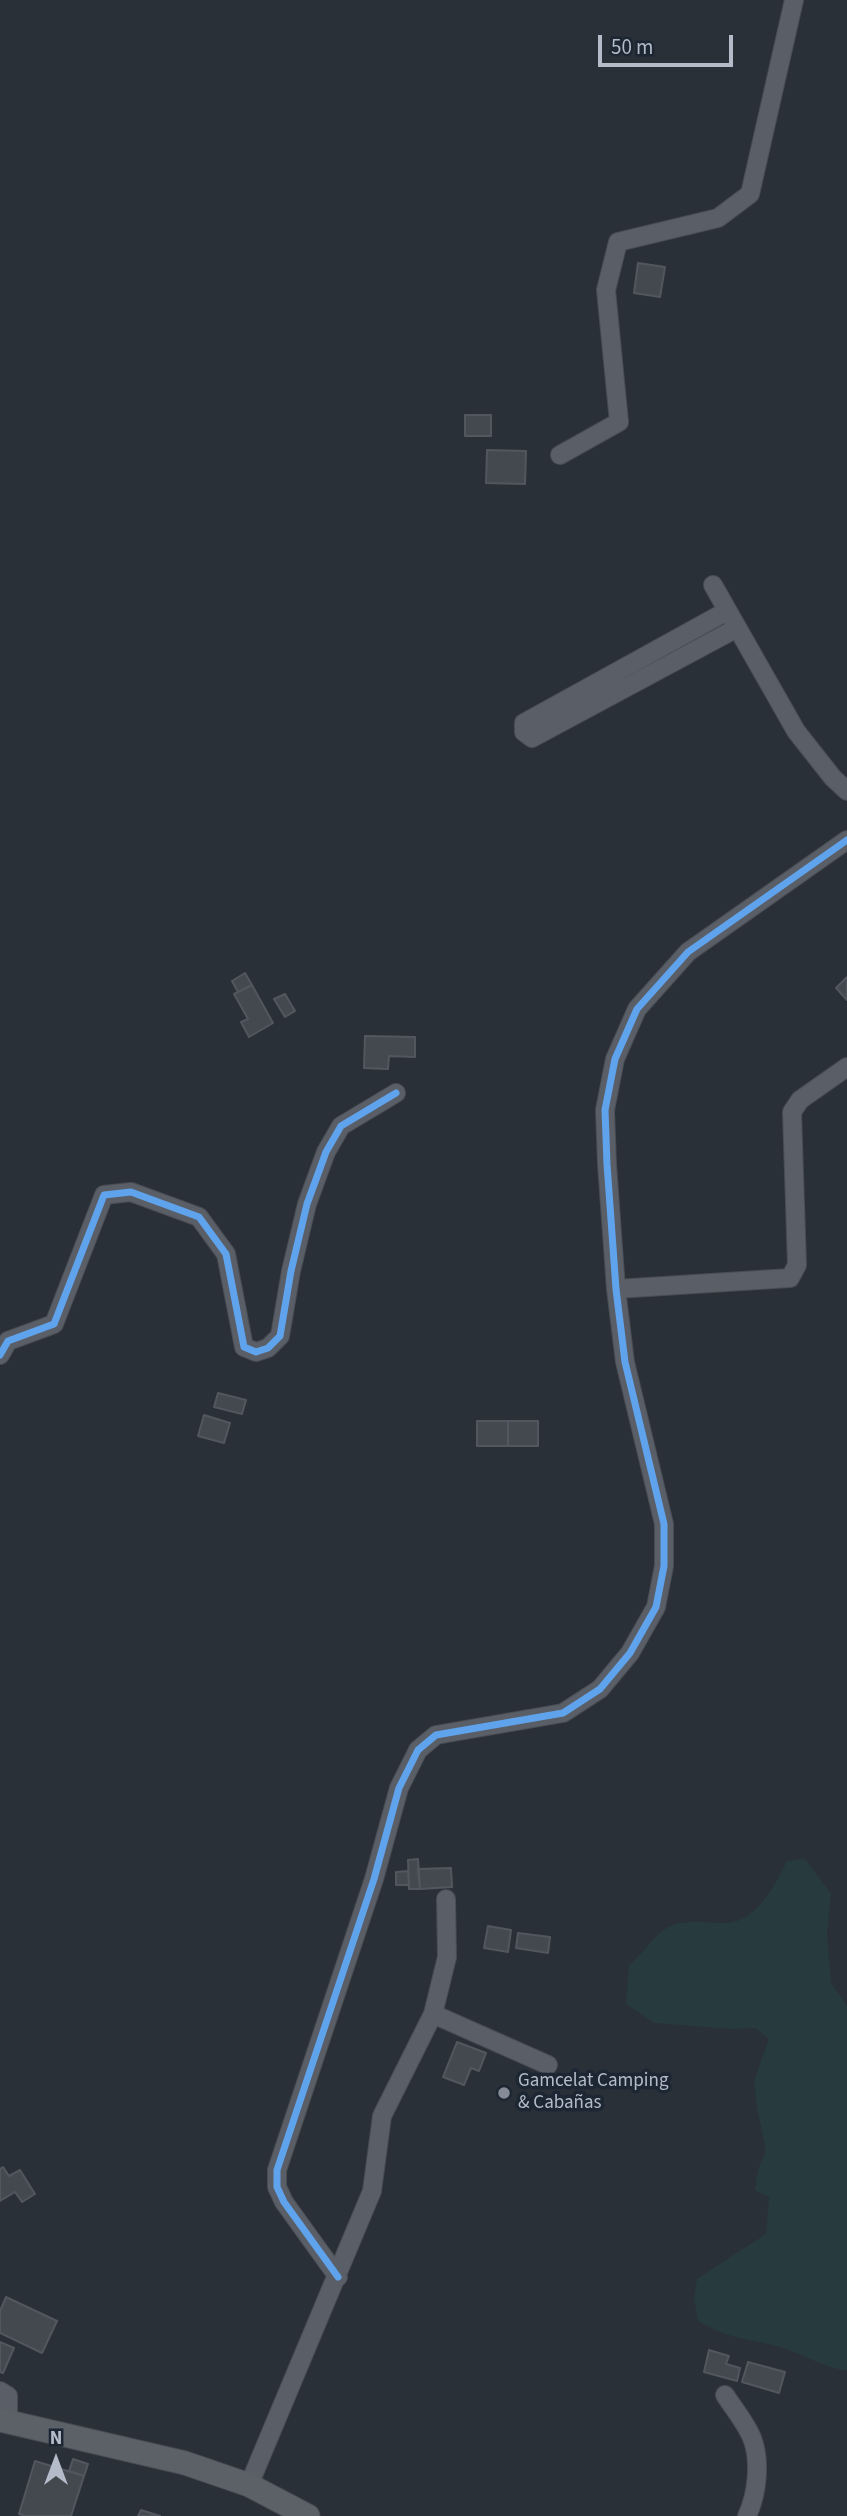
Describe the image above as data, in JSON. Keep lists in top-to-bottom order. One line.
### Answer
{"places":["Gamcelat Camping & Cabañas"],"scale_bar":"50 m","north":"top"}
